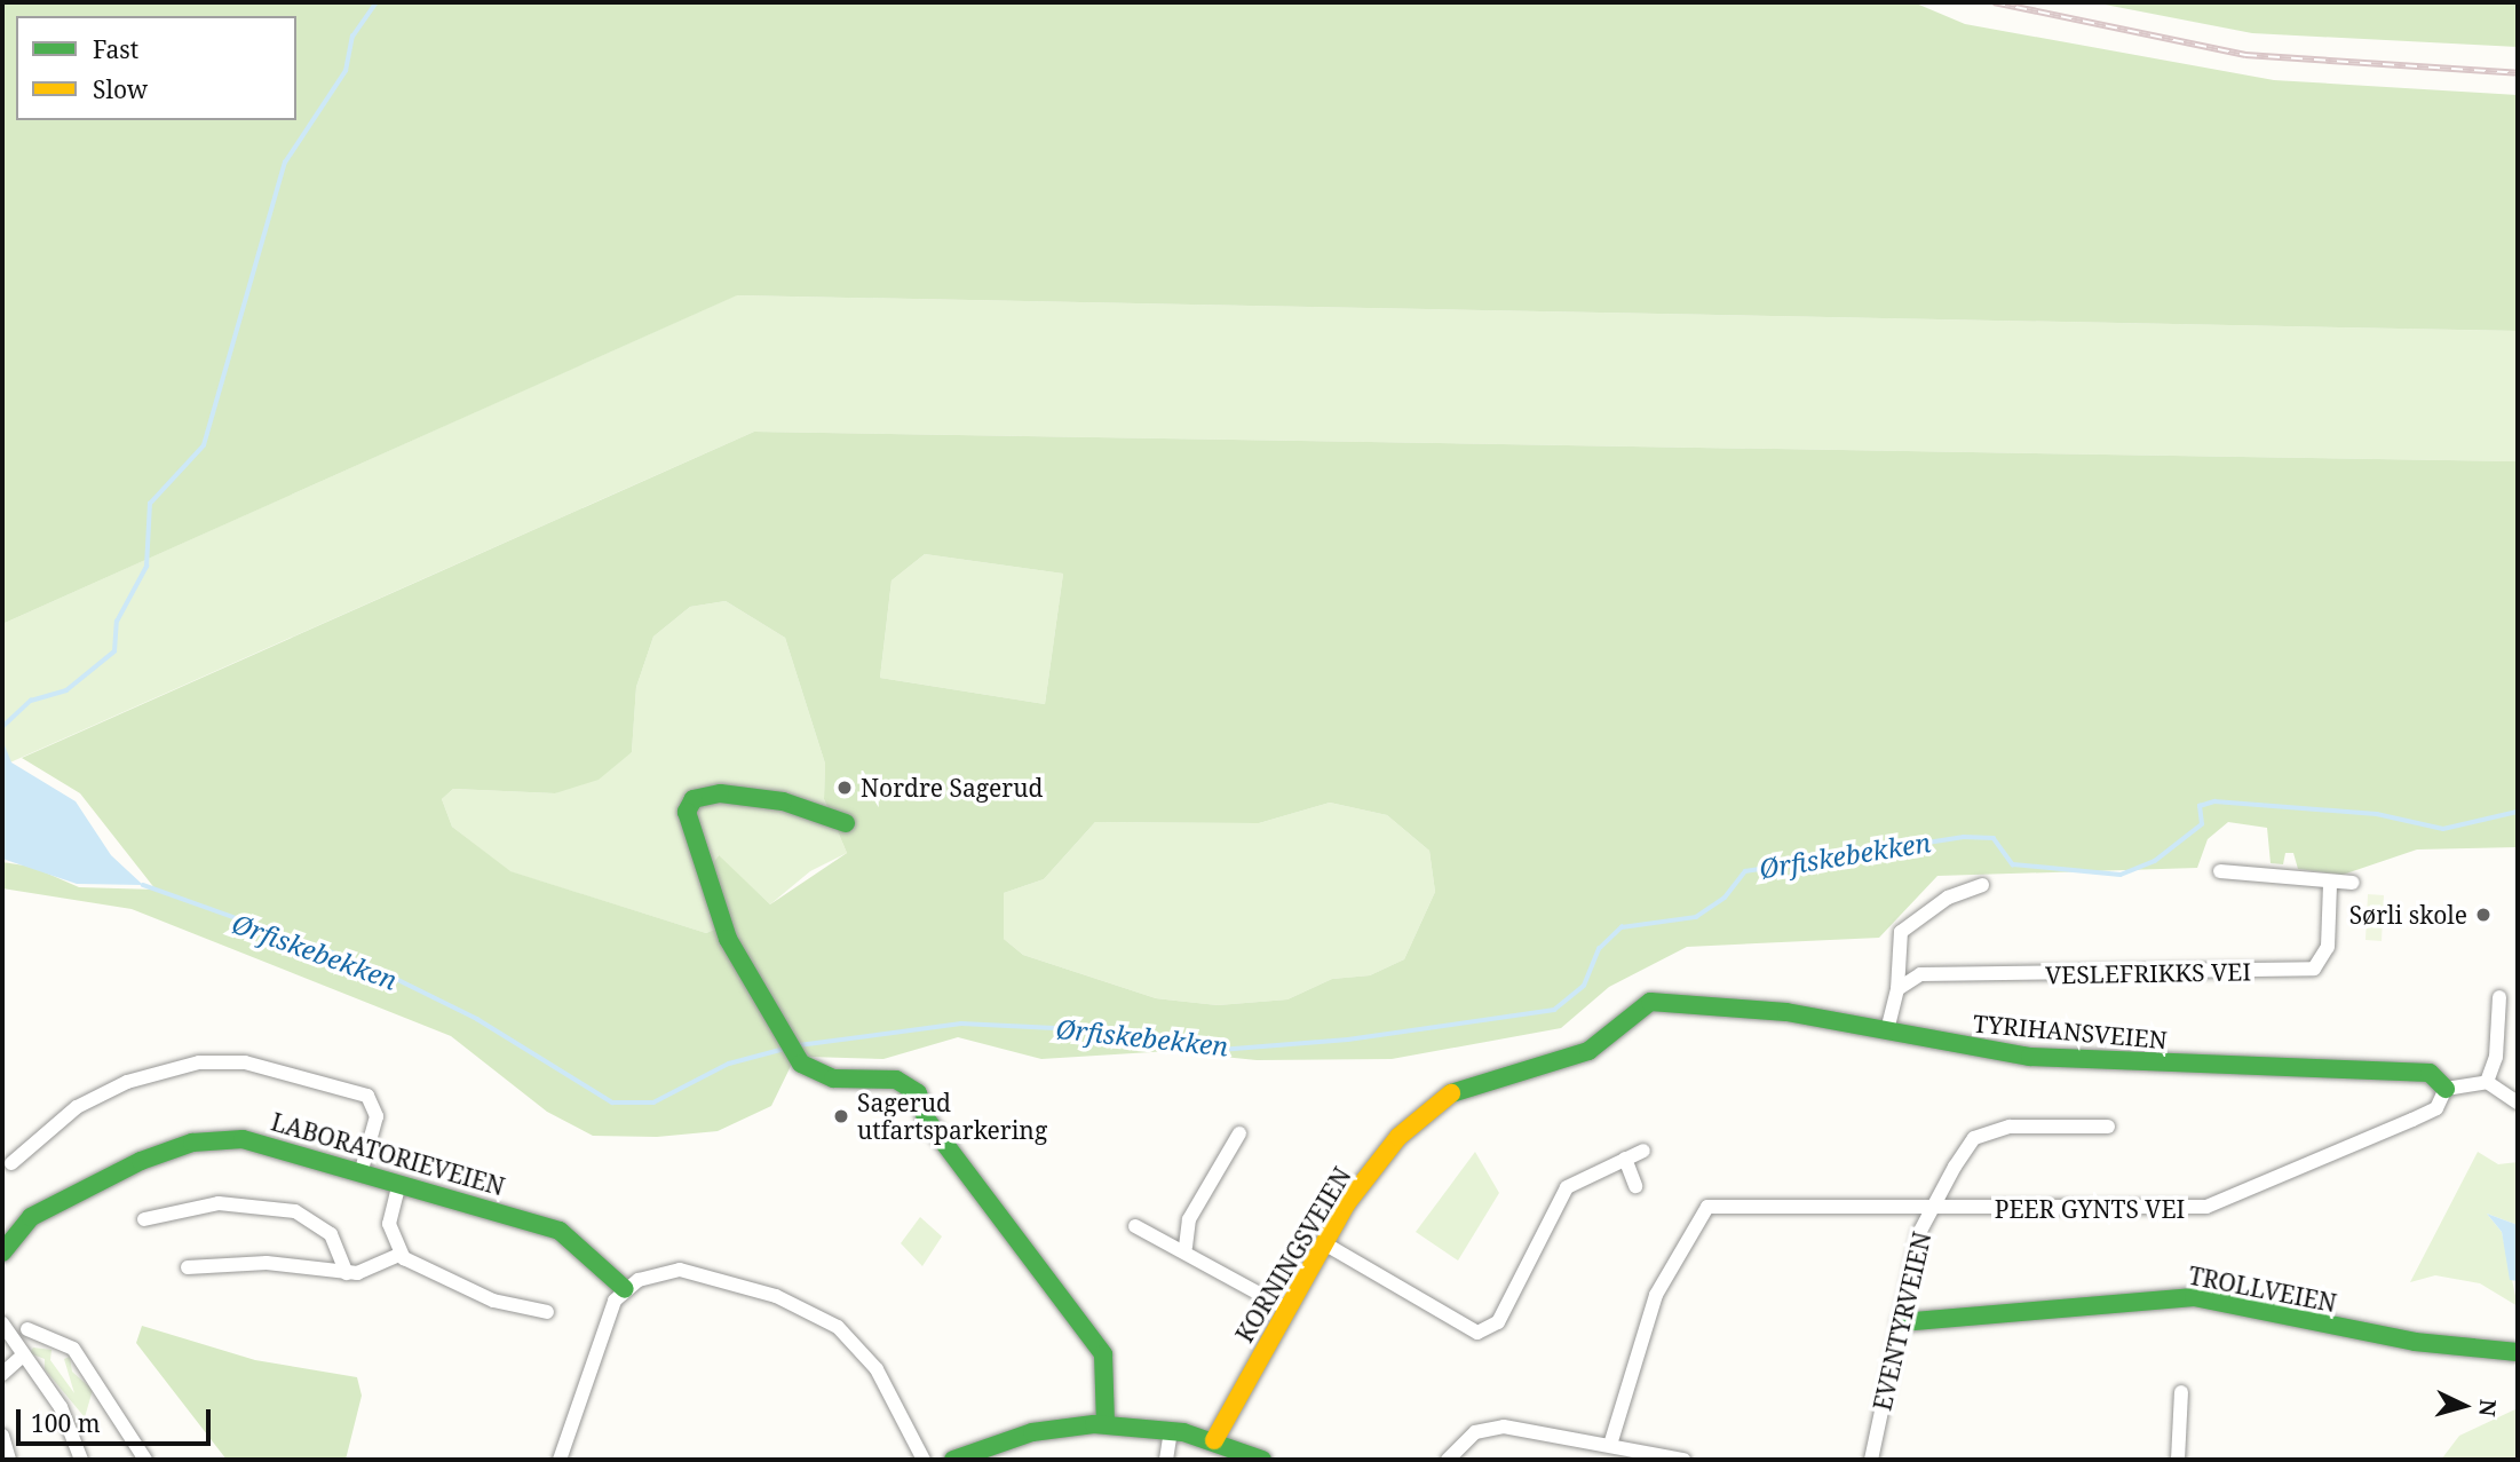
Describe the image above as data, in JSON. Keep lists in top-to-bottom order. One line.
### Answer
{"streets":{"street":["VESLEFRIKKS VEI","TYRIHANSVEIEN","LABORATORIEVEIEN","PEER GYNTS VEI","KORNINGSVEIEN","TROLLVEIEN","EVENTYRVEIEN"]},"crossings":[["TYRIHANSVEIEN","PEER GYNTS VEI"],["TYRIHANSVEIEN","KORNINGSVEIEN"],["PEER GYNTS VEI","EVENTYRVEIEN"],["TROLLVEIEN","EVENTYRVEIEN"]],"water":["Ørfiskebekken"],"places":["Nordre Sagerud","Sørli skole","Sagerud utfartsparkering"],"legend":["Fast","Slow"],"scale_bar":"100 m","north":"right"}
